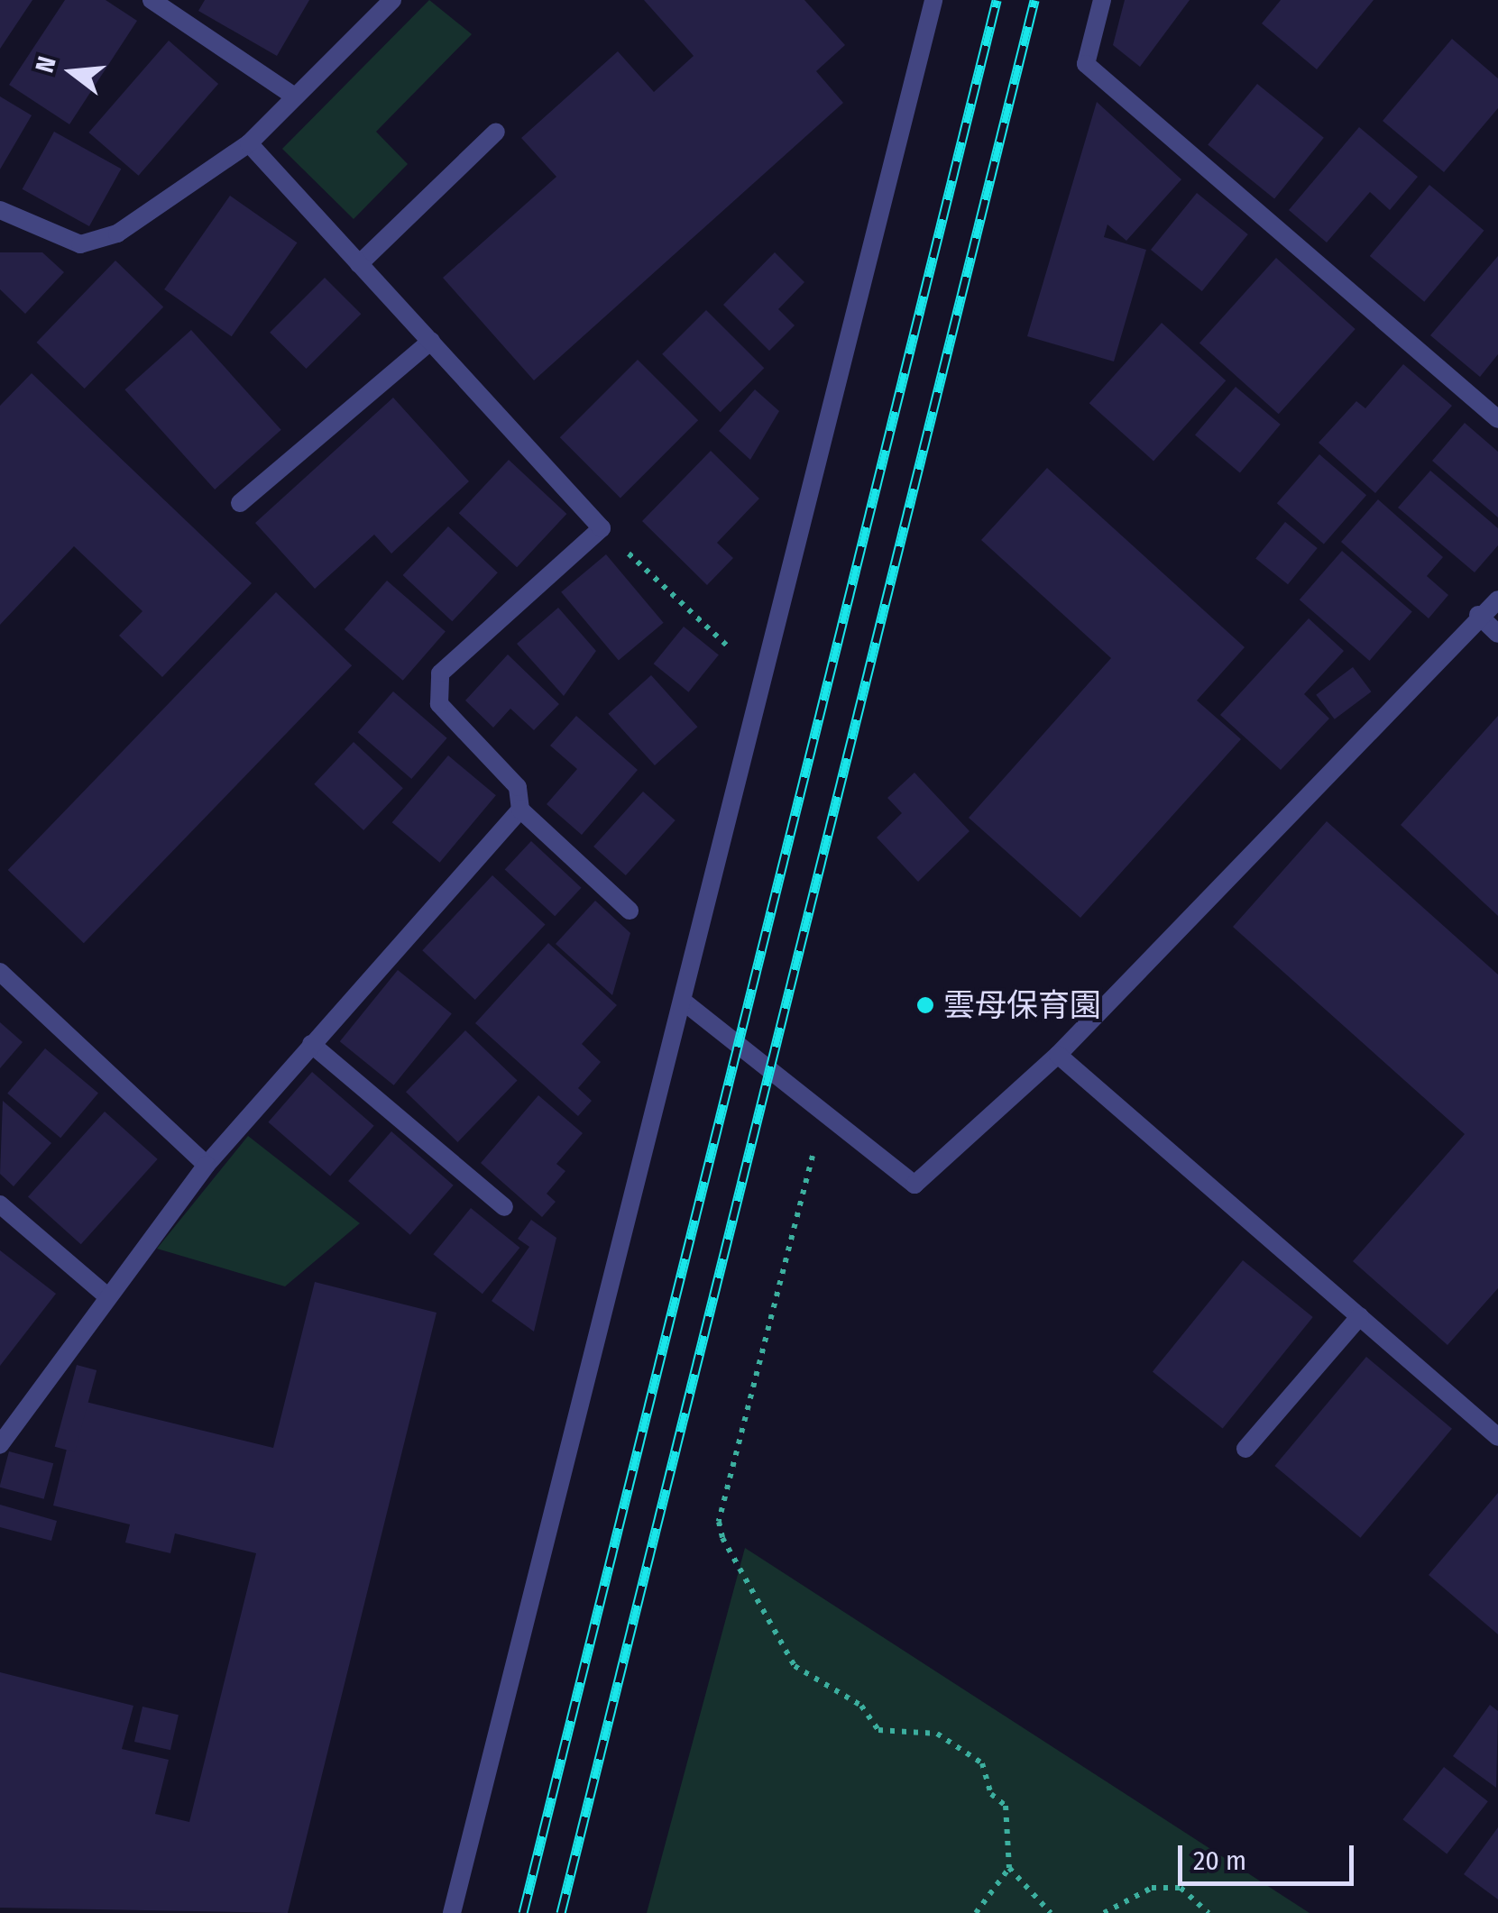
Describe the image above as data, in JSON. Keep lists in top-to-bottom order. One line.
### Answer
{"places":["雲母保育園"],"scale_bar":"20 m","north":"left"}
